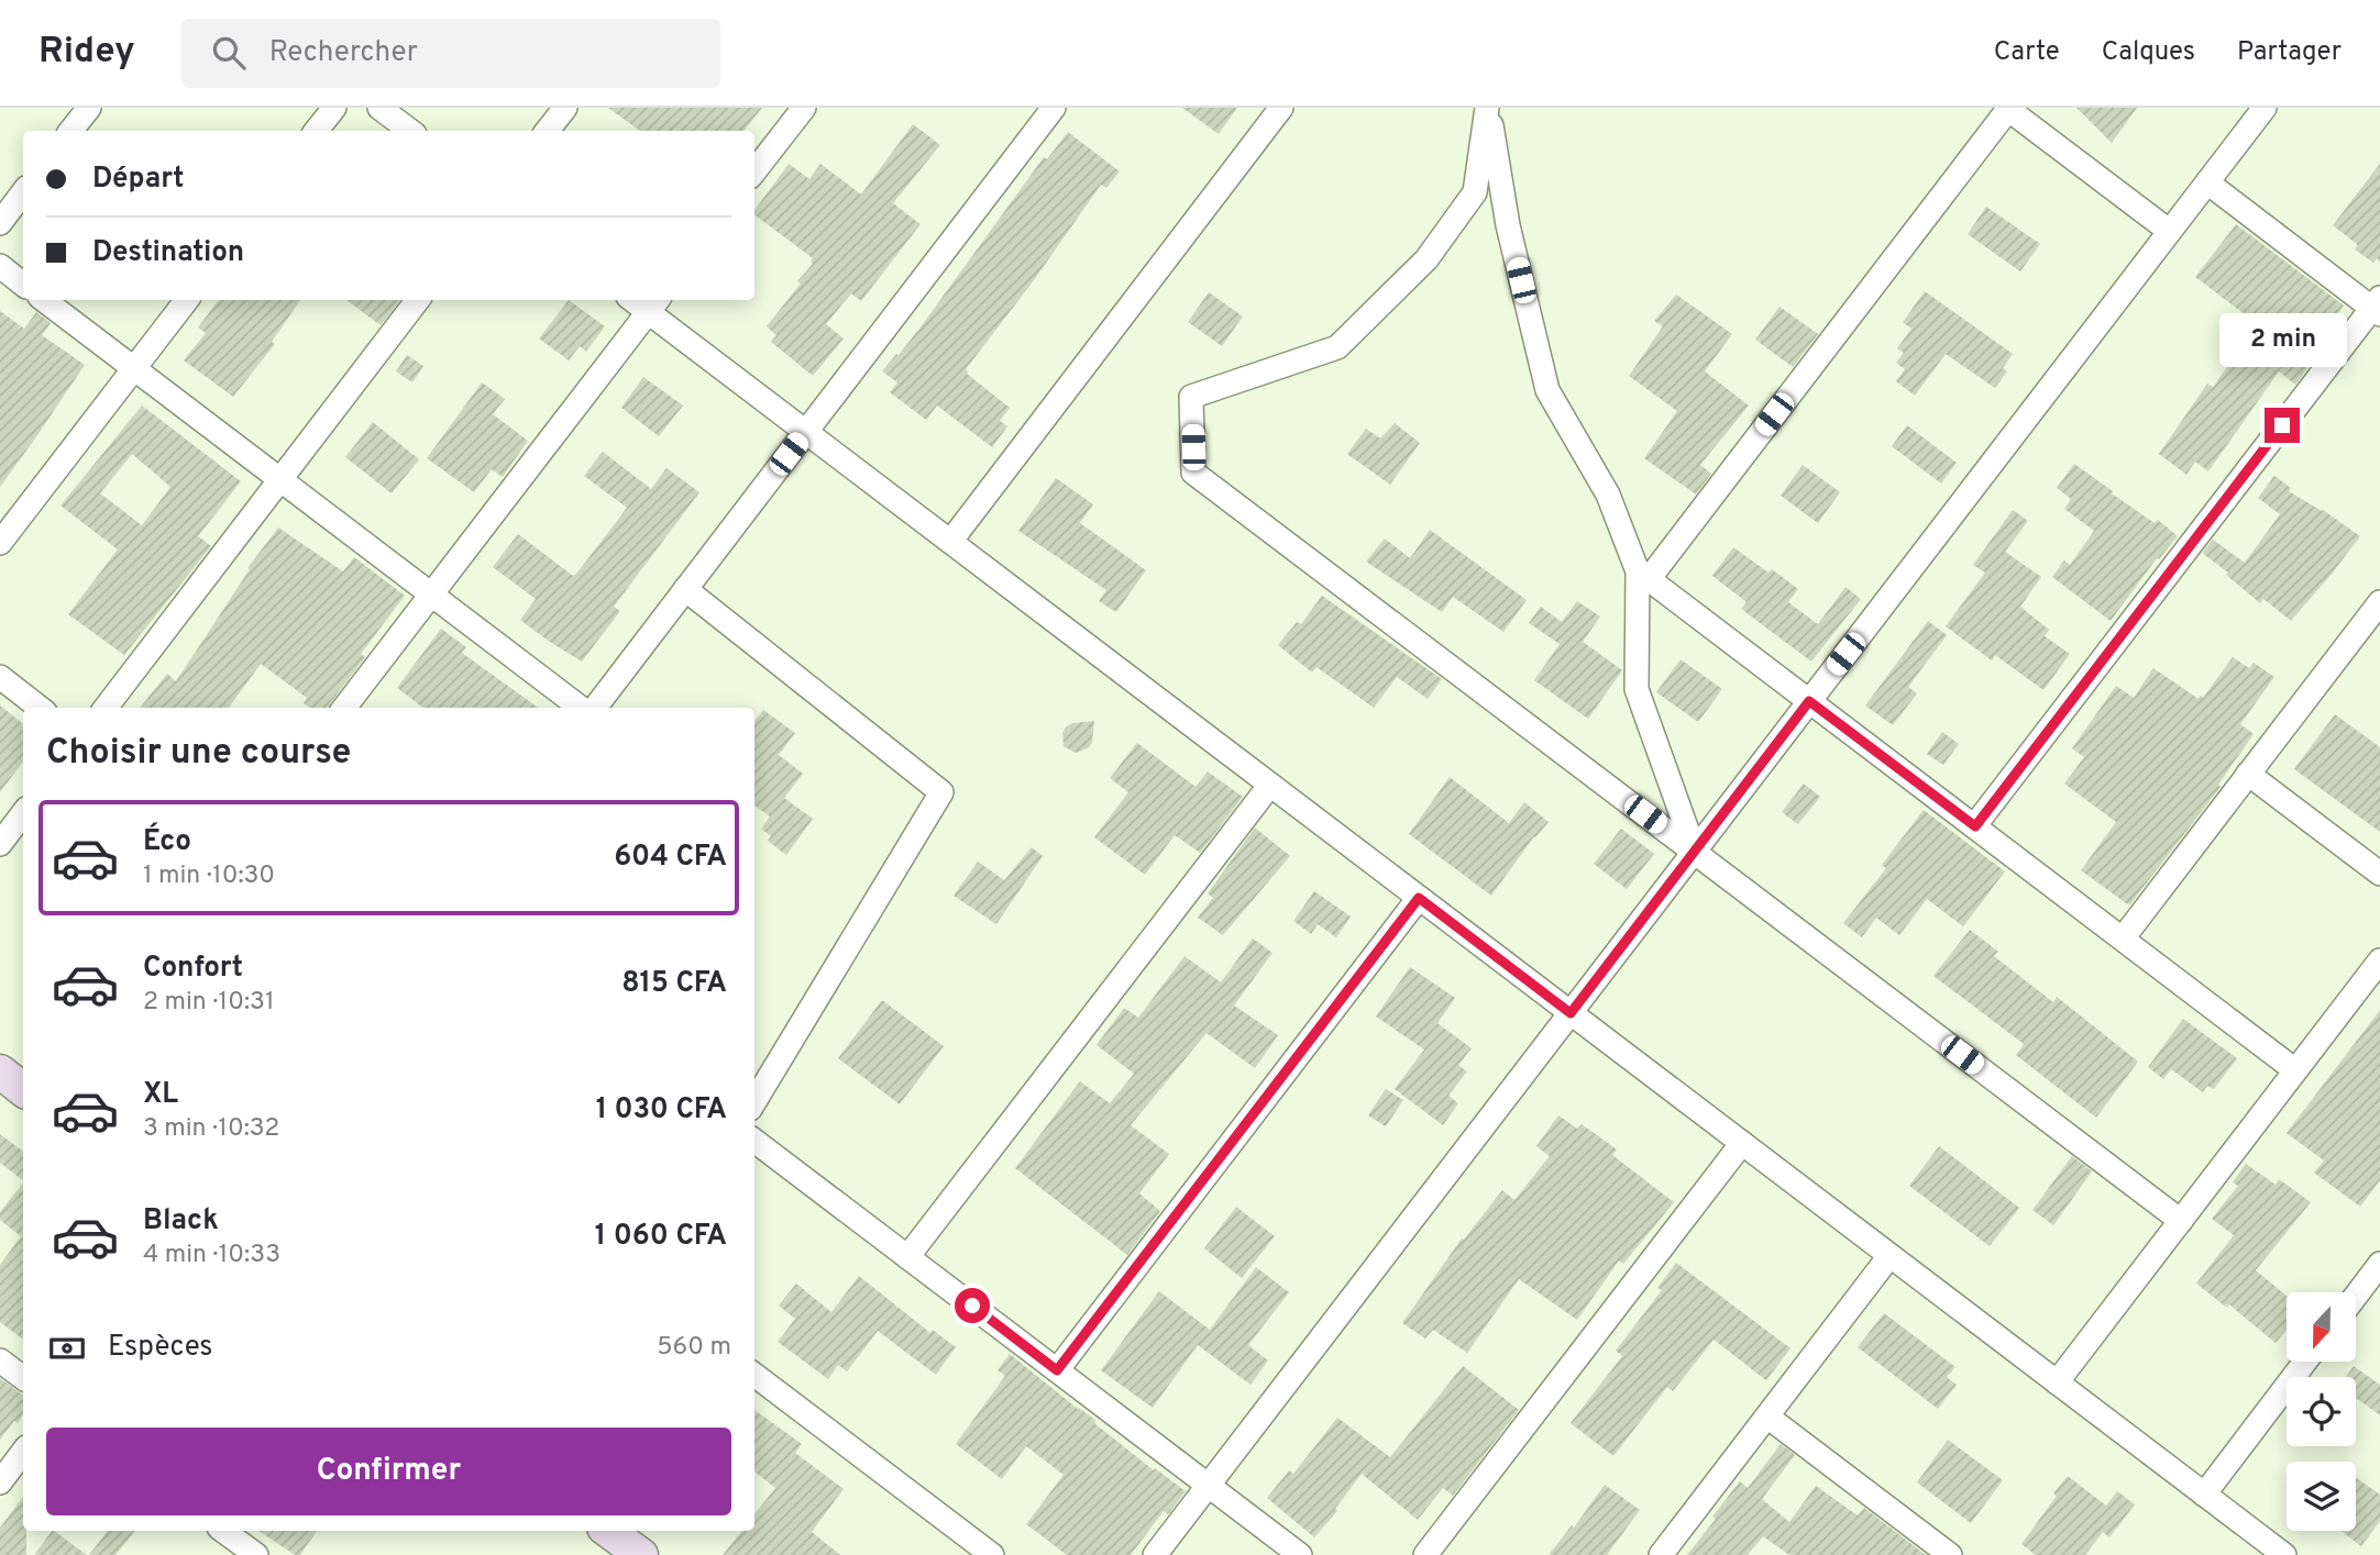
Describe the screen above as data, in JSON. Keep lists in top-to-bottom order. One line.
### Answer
{"north":"bottom","page":{"header":"Ridey","search":"Rechercher","nav":["Carte","Calques","Partager"],"banner":["Départ","Destination"],"bubble":"2 min","heading":"Choisir une course","list":[{"name":"Éco","note":"1 min · 10:30","value":"604 CFA"},{"name":"Confort","note":"2 min · 10:31","value":"815 CFA"},{"name":"XL","note":"3 min · 10:32","value":"1 030 CFA"},{"name":"Black","note":"4 min · 10:33","value":"1 060 CFA"}],"pay":["Espèces","560 m"],"buttons":"Confirmer"}}
